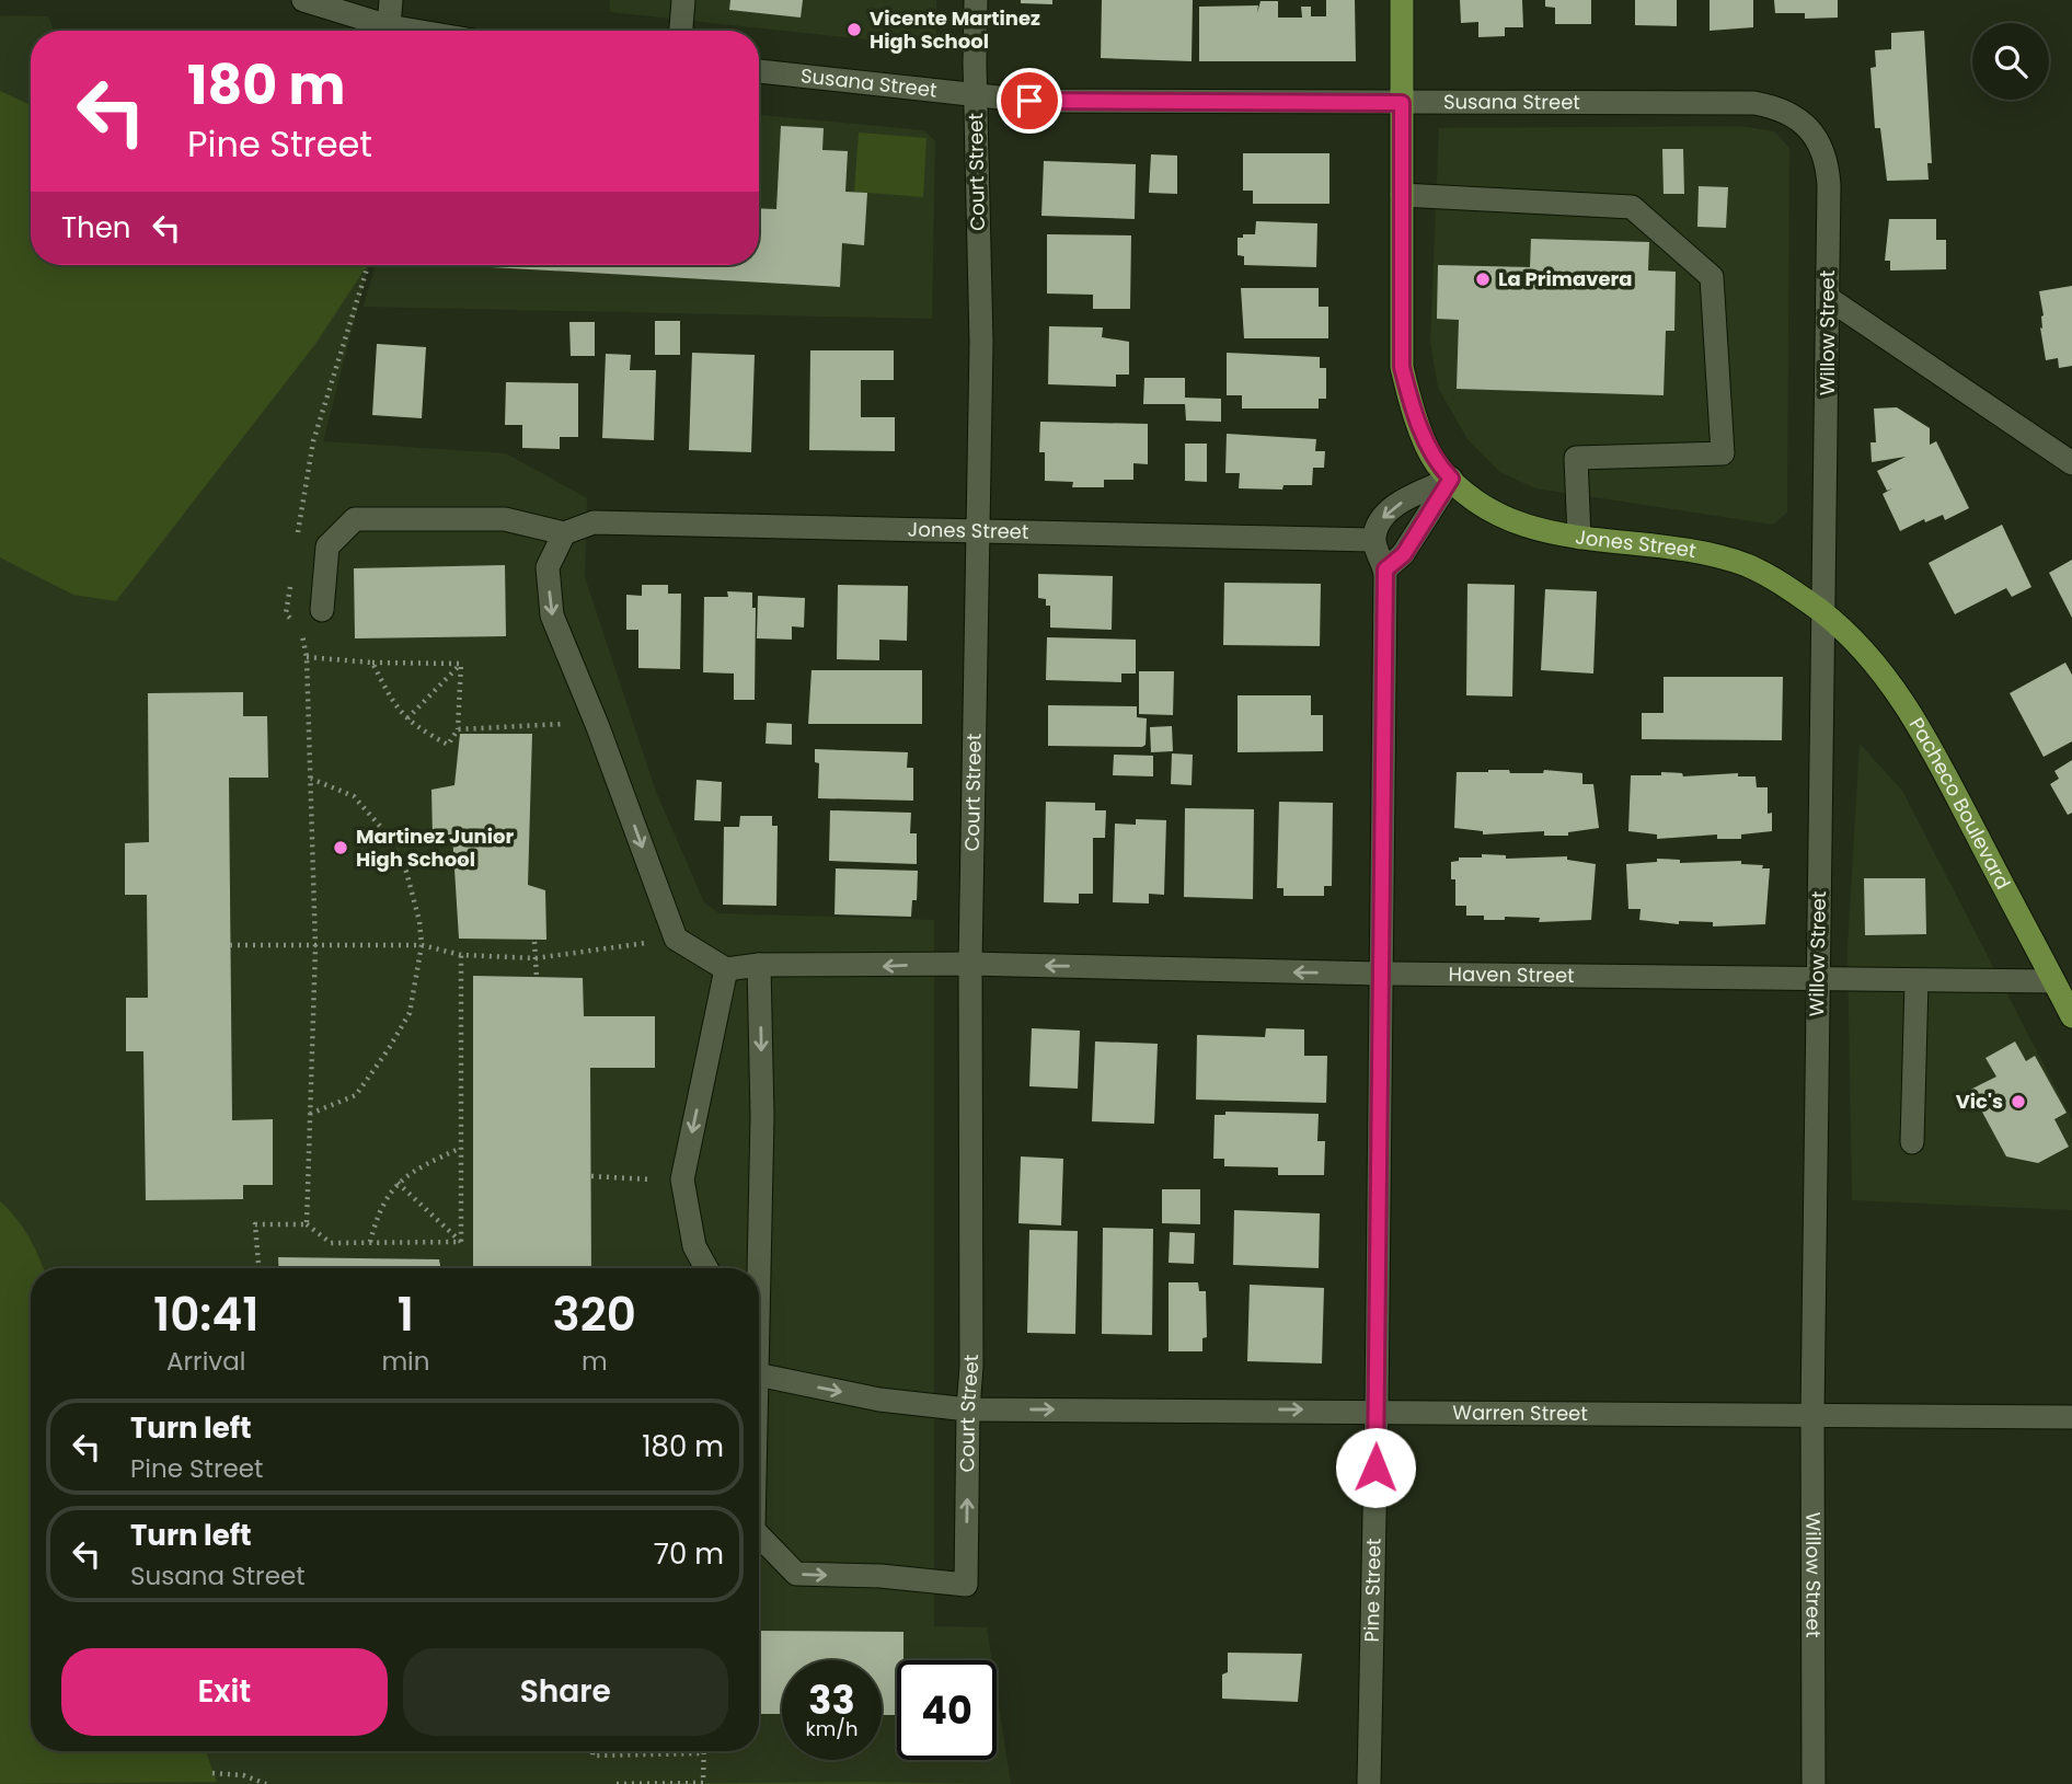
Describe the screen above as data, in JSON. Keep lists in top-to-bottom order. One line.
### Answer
{"streets":{"main road":["Jones Street","Pacheco Boulevard"],"street":["Susana Street","Court Street","Willow Street","Haven Street","Warren Street","Pine Street"]},"crossings":[["Susana Street","Court Street"],["Susana Street","Willow Street"],["Court Street","Jones Street"],["Court Street","Haven Street"],["Court Street","Warren Street"],["Willow Street","Jones Street"],["Willow Street","Pacheco Boulevard"],["Willow Street","Haven Street"],["Willow Street","Warren Street"],["Jones Street","Pacheco Boulevard"],["Jones Street","Pine Street"],["Pacheco Boulevard","Haven Street"],["Haven Street","Pine Street"],["Warren Street","Pine Street"]],"one_way":["Haven Street","Warren Street"],"places":["Vicente Martinez High School","La Primavera","Martinez Junior High School","Vic's"],"page":{"turn":["180 m","Pine Street"],"then":"Then","eta":["10:41","Arrival","1","min","320","m"],"list":[{"name":"Turn left","note":"Pine Street","value":"180 m"},{"name":"Turn left","note":"Susana Street","value":"70 m"}],"buttons":["Exit","Share"],"speed":"33 km/h","limit":"40"}}
